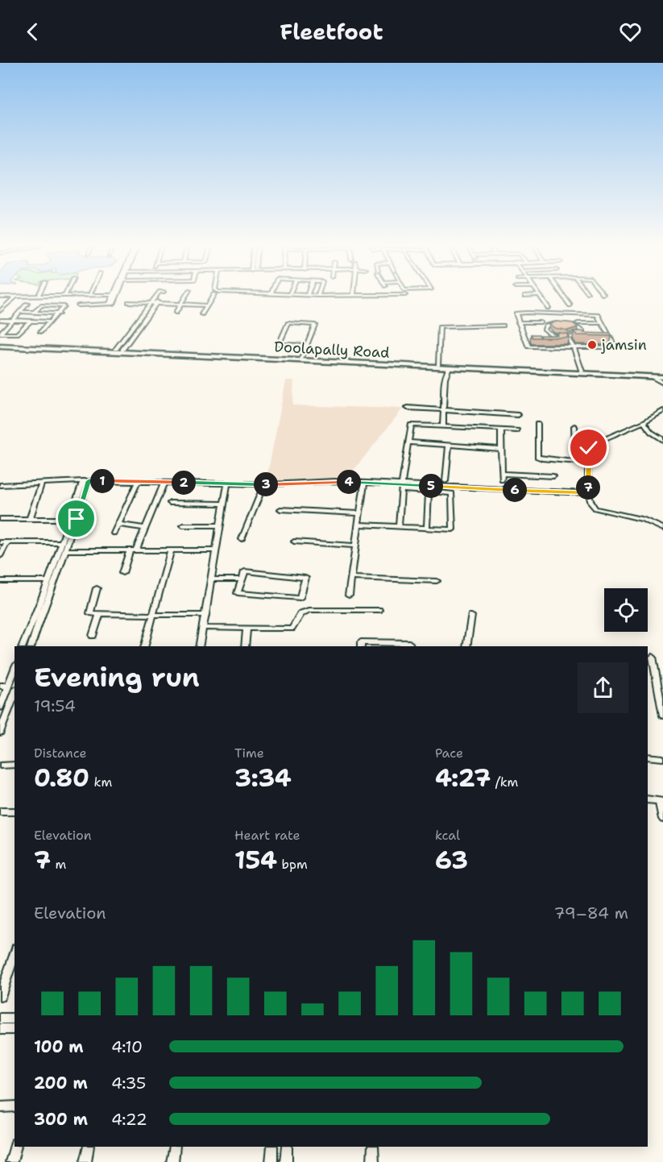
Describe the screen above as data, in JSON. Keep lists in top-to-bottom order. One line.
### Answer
{"streets":{"main road":["Doolapally Road"]},"places":["jamsin"],"page":{"header":"Fleetfoot","pins":["1","4","2","3","5","7","6"],"heading":["Evening run","19:54"],"stats":[["Distance","0.80 km"],["Time","3:34"],["Pace","4:27 /km"],["Elevation","7 m"],["Heart rate","154 bpm"],["kcal","63"]],"chart":["Elevation","79–84 m"],"list":[{"name":"100 m","note":"4:10"},{"name":"200 m","note":"4:35"},{"name":"300 m","note":"4:22"}]}}
